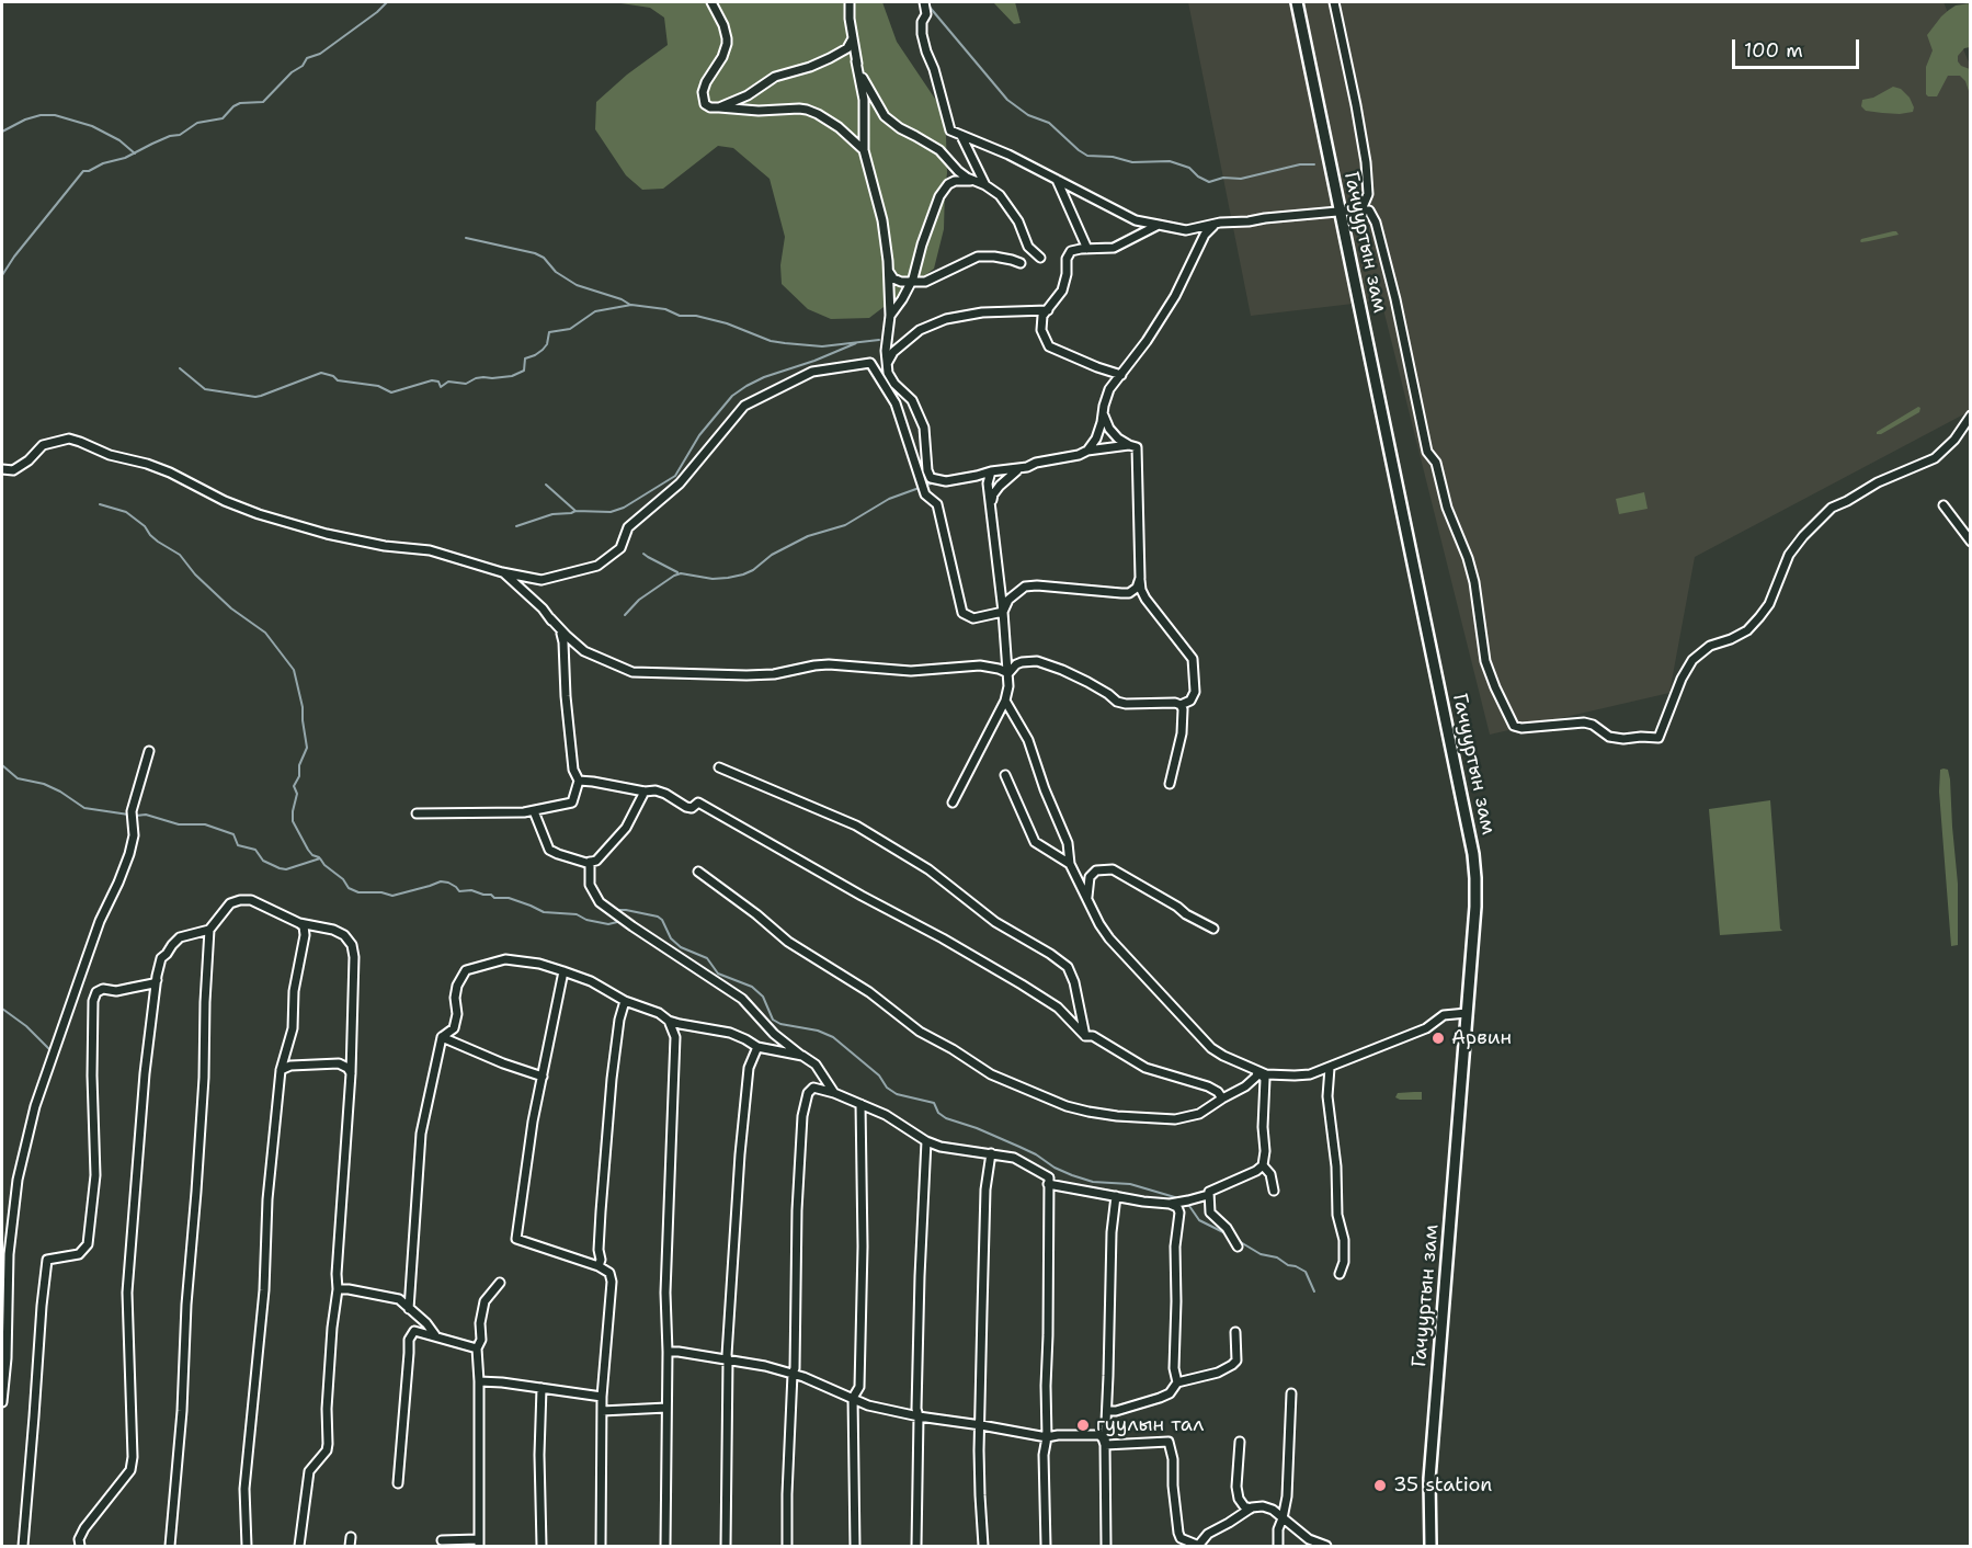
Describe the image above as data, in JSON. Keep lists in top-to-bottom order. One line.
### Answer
{"streets":{"main road":["Гачууртын зам"]},"places":["Арвин","гуулын тал","35 station"],"scale_bar":"100 m"}
